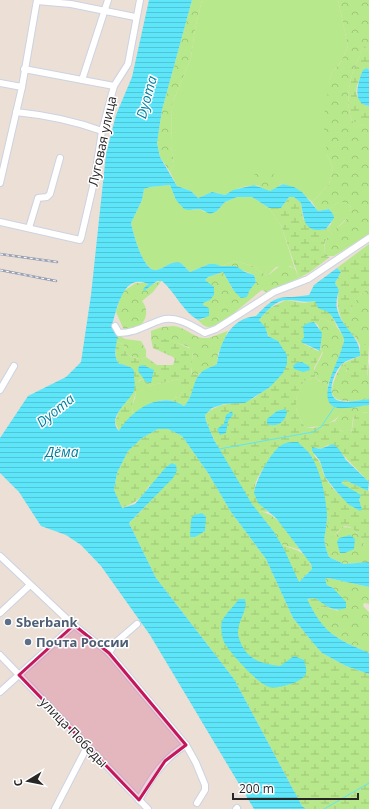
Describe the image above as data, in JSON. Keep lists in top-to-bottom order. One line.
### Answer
{"streets":{"street":["Луговая улица","улица Победы"]},"water":["Dyoma","Дёма"],"places":["Sberbank","Почта России"],"scale_bar":"200 m","north":"left"}
